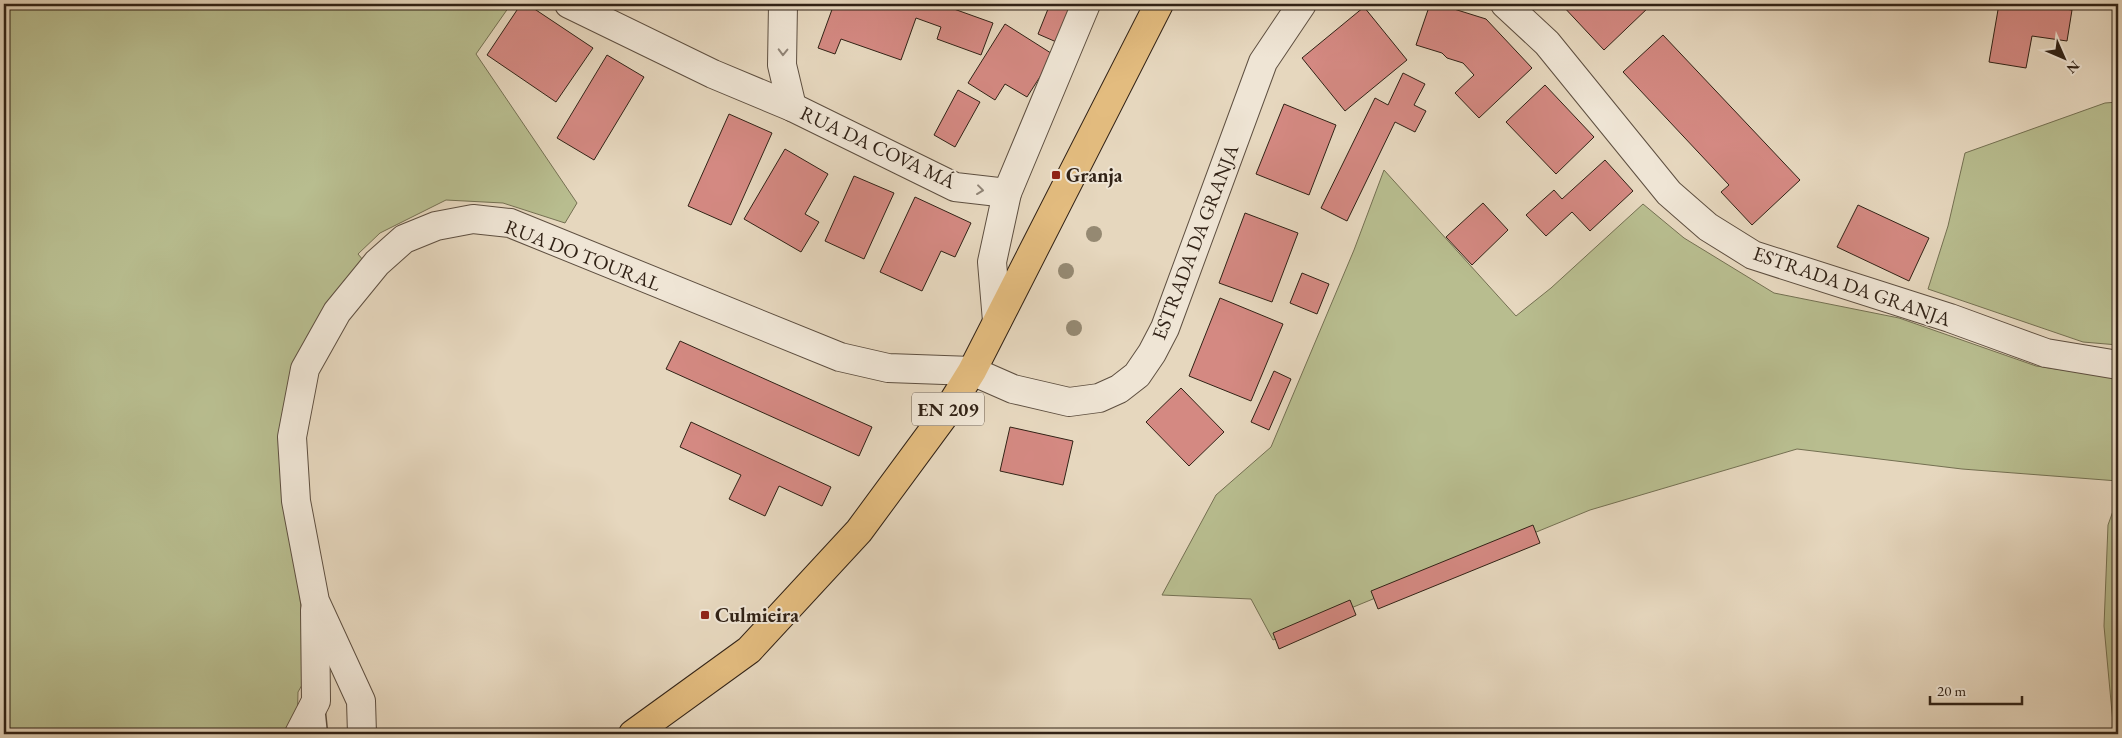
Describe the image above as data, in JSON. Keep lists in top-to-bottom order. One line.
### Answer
{"streets":{"main road":["EN 209"],"street":["RUA DA COVA MÁ","ESTRADA DA GRANJA","RUA DO TOURAL"]},"crossings":[["ESTRADA DA GRANJA","RUA DO TOURAL"],["ESTRADA DA GRANJA","EN 209"],["RUA DO TOURAL","EN 209"]],"places":{"transit":["Granja","Culmieira"]},"scale_bar":"20 m","north":"bottom right"}
